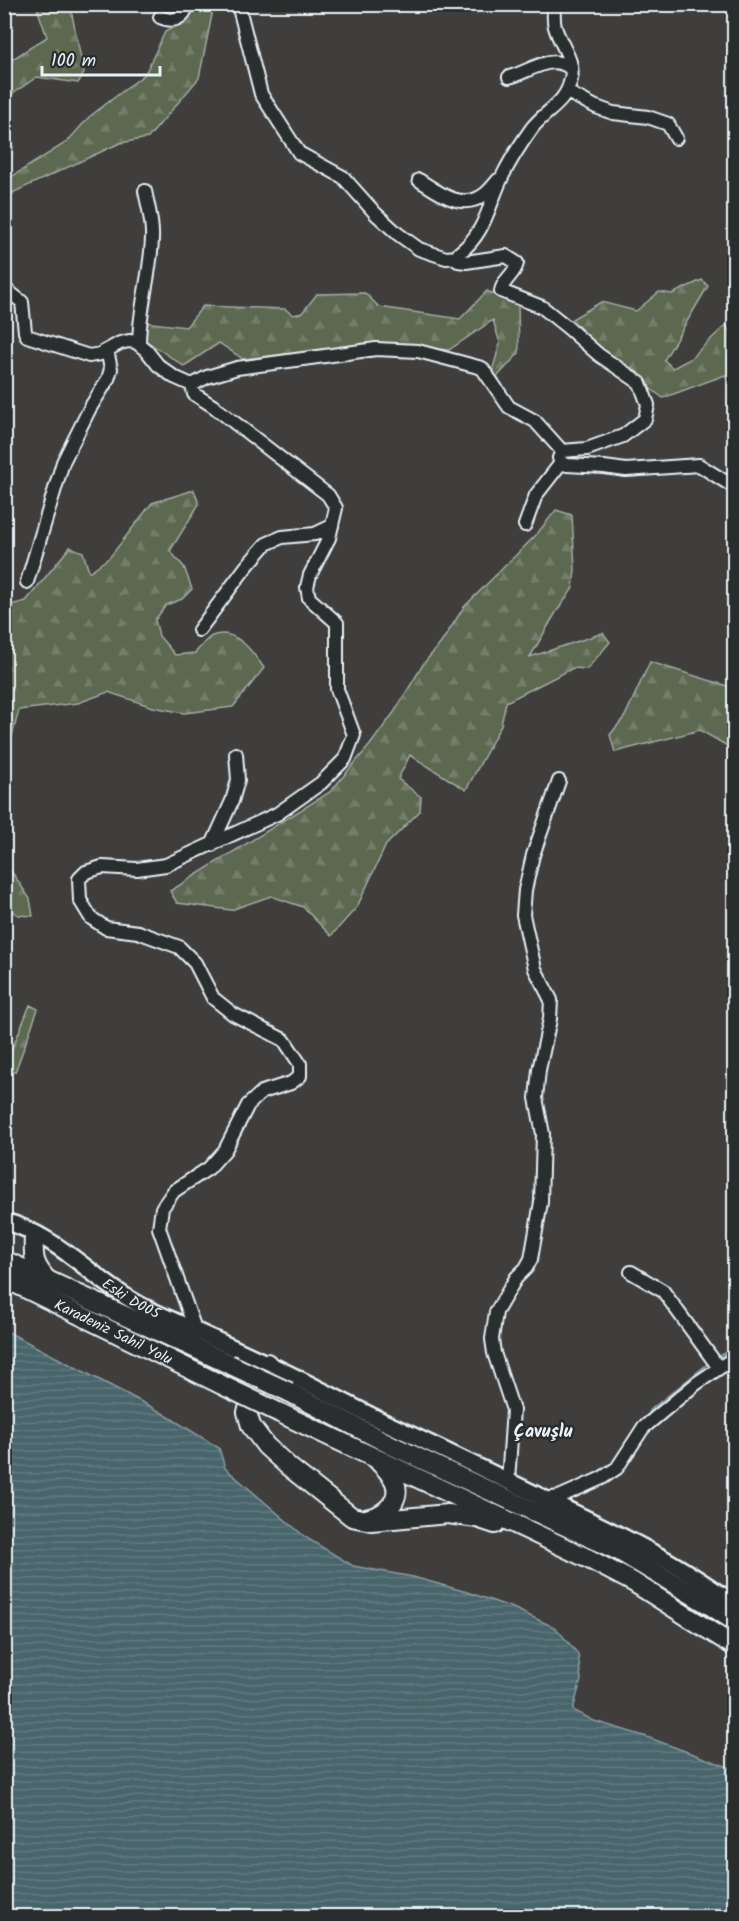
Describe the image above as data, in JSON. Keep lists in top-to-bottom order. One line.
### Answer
{"streets":{"highway":["Karadeniz Sahil Yolu"],"main road":["Eski D005"]},"districts":["Çavuşlu"],"scale_bar":"100 m"}
